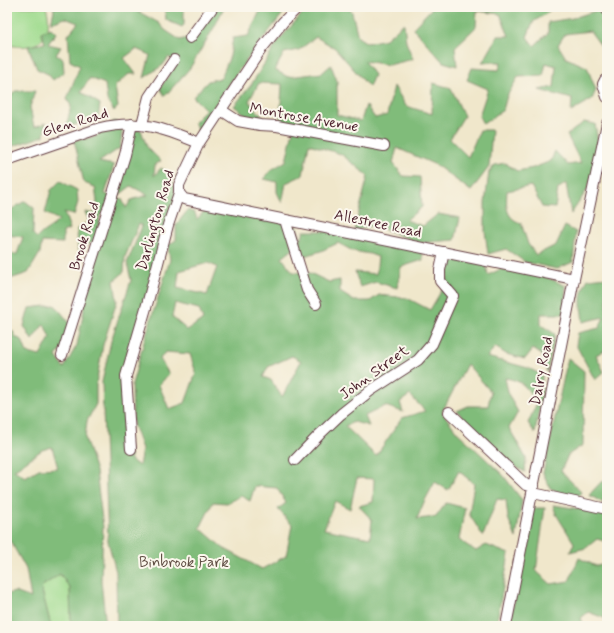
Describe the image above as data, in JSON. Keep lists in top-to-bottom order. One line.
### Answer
{"streets":{"street":["Montrose Avenue","Glen Road","Darlington Road","Allestree Road","Brook Road","Dalry Road","John Street"]},"crossings":[["Montrose Avenue","Darlington Road"],["Glen Road","Darlington Road"],["Glen Road","Brook Road"],["Darlington Road","Allestree Road"],["Allestree Road","Dalry Road"],["Allestree Road","John Street"]],"parks":["Binbrook Park"]}
